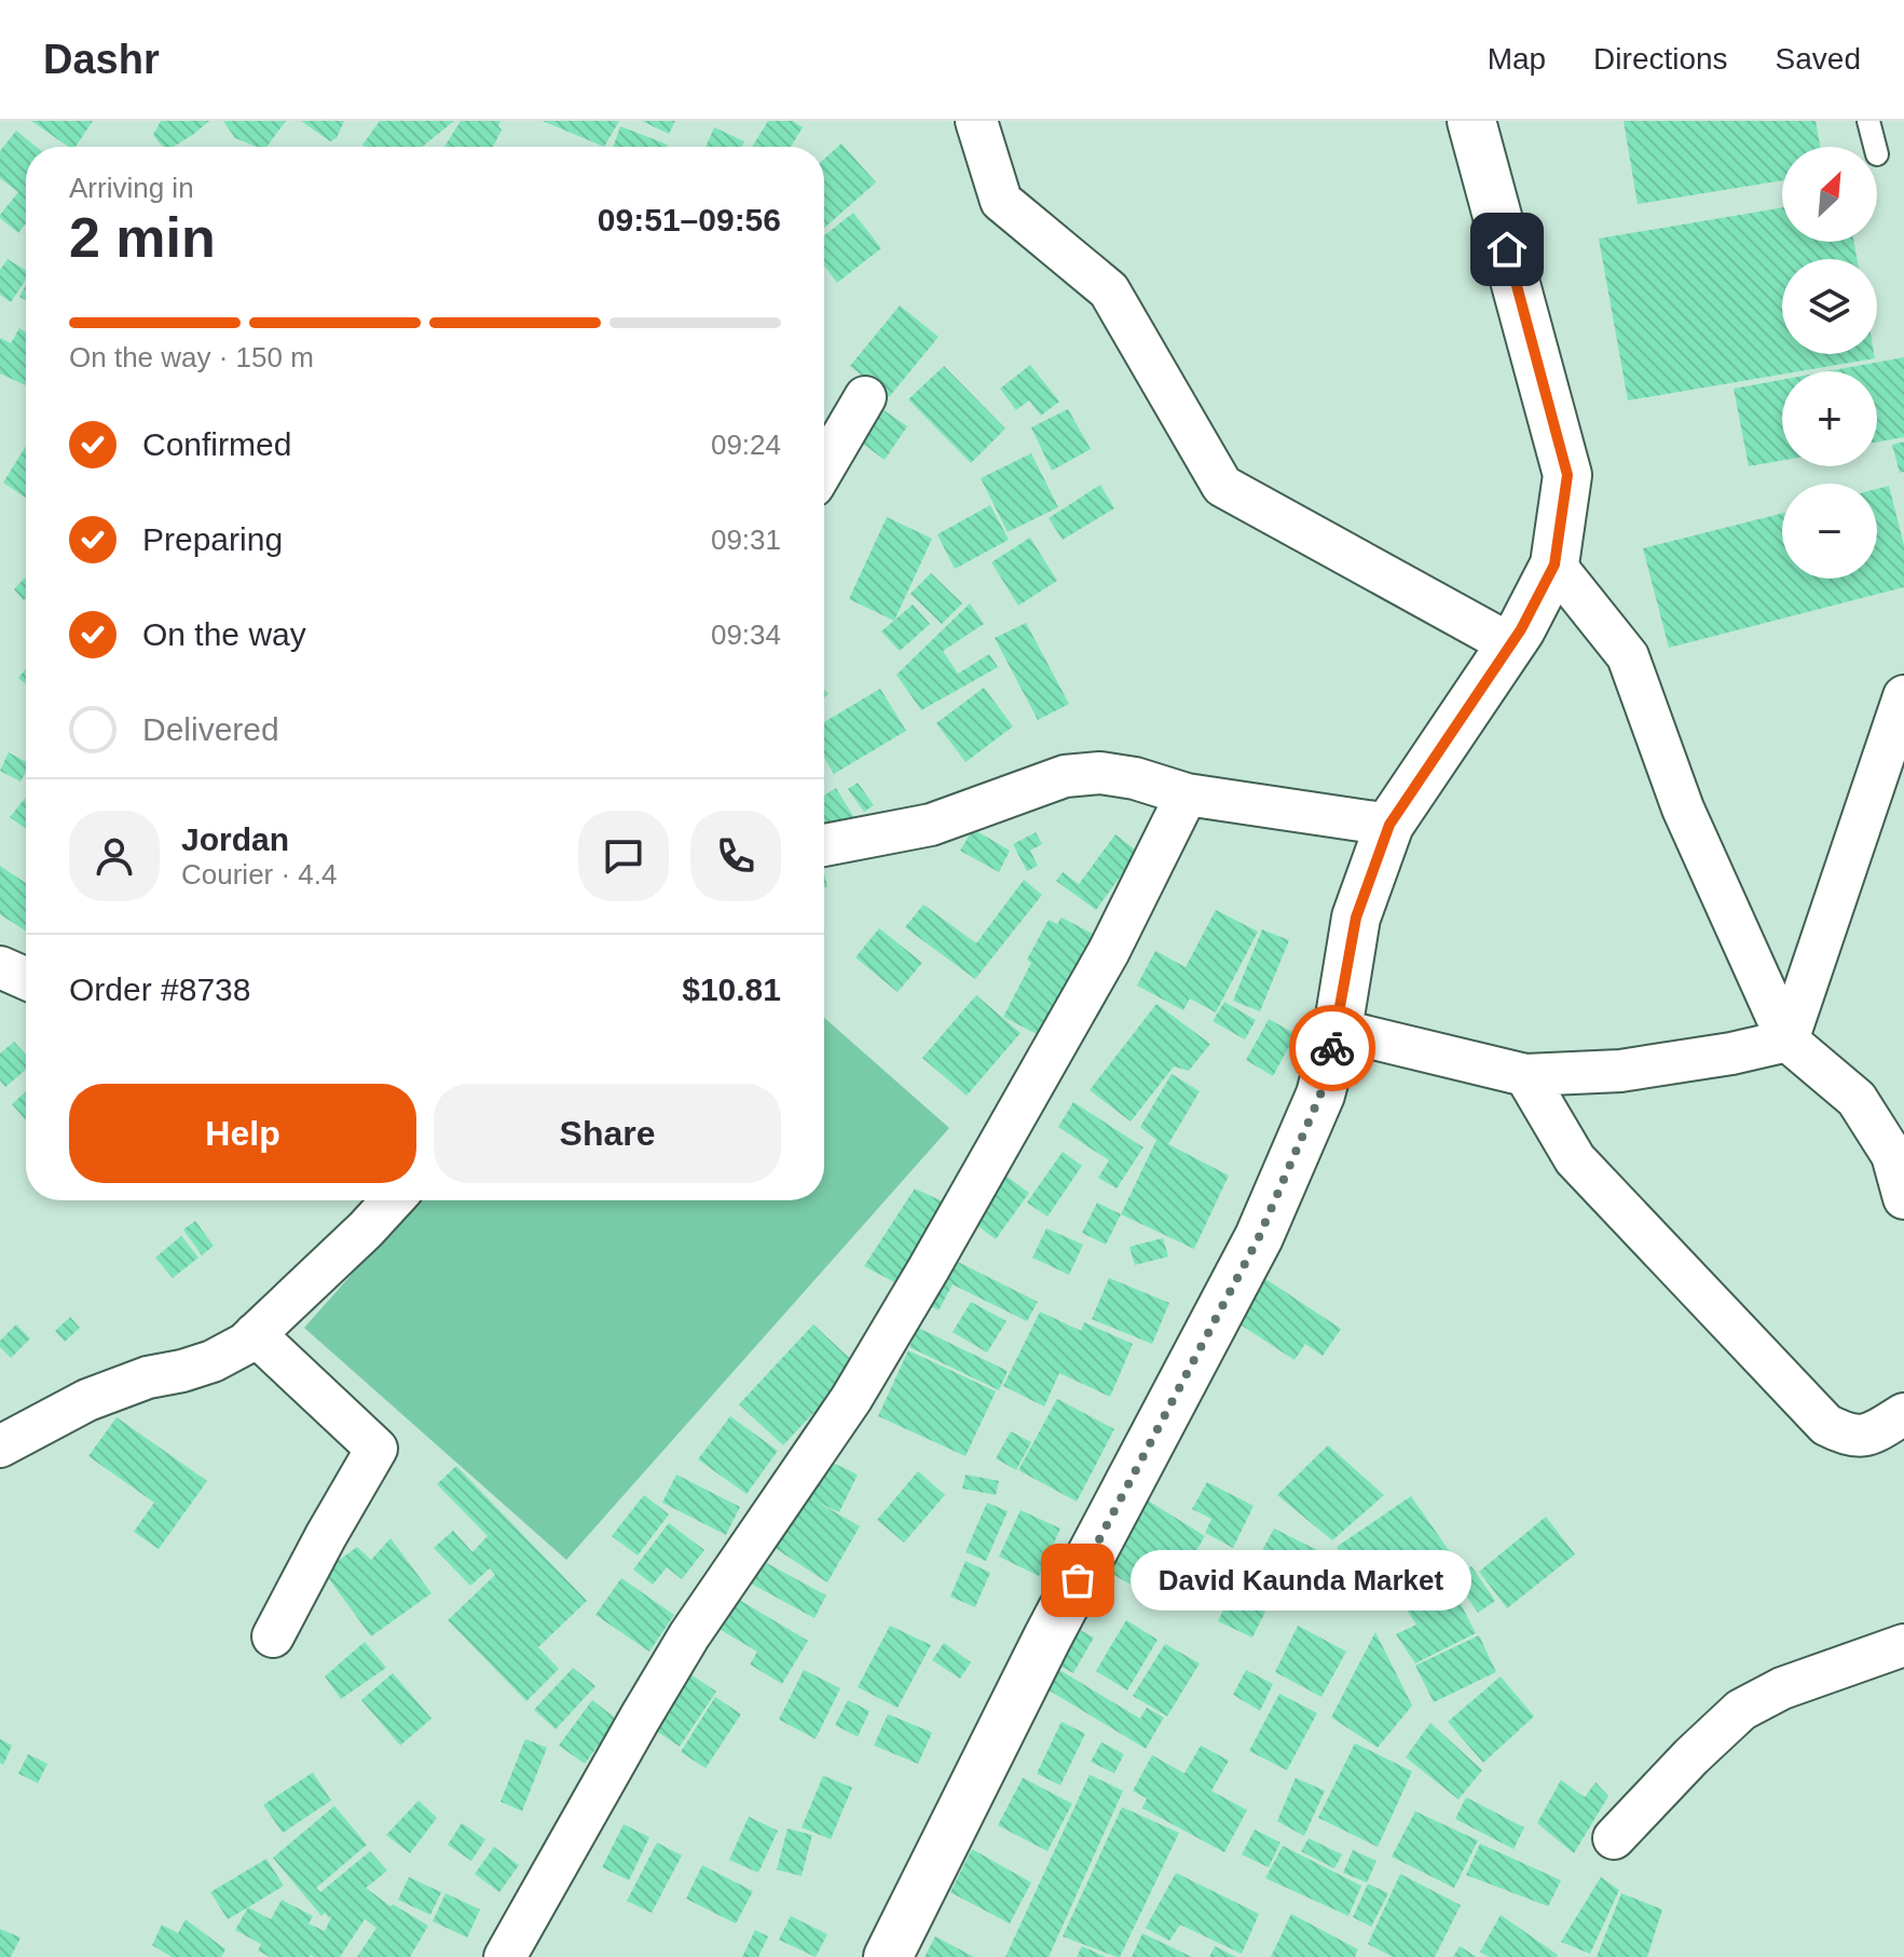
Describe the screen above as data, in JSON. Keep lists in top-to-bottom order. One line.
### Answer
{"places":["David Kaunda Market"],"north":"top right","page":{"header":"Dashr","nav":["Map","Directions","Saved"],"map_buttons":["+","−"],"heading":["2 min","Arriving in","09:51–09:56"],"panel":["Jordan","Courier · 4.4","Order #8738","$10.81"],"bar":"On the way · 150 m","list":[["Confirmed","09:24"],["Preparing","09:31"],["On the way","09:34"],"Delivered"],"buttons":["Help","Share"],"bubble":"David Kaunda Market"}}
